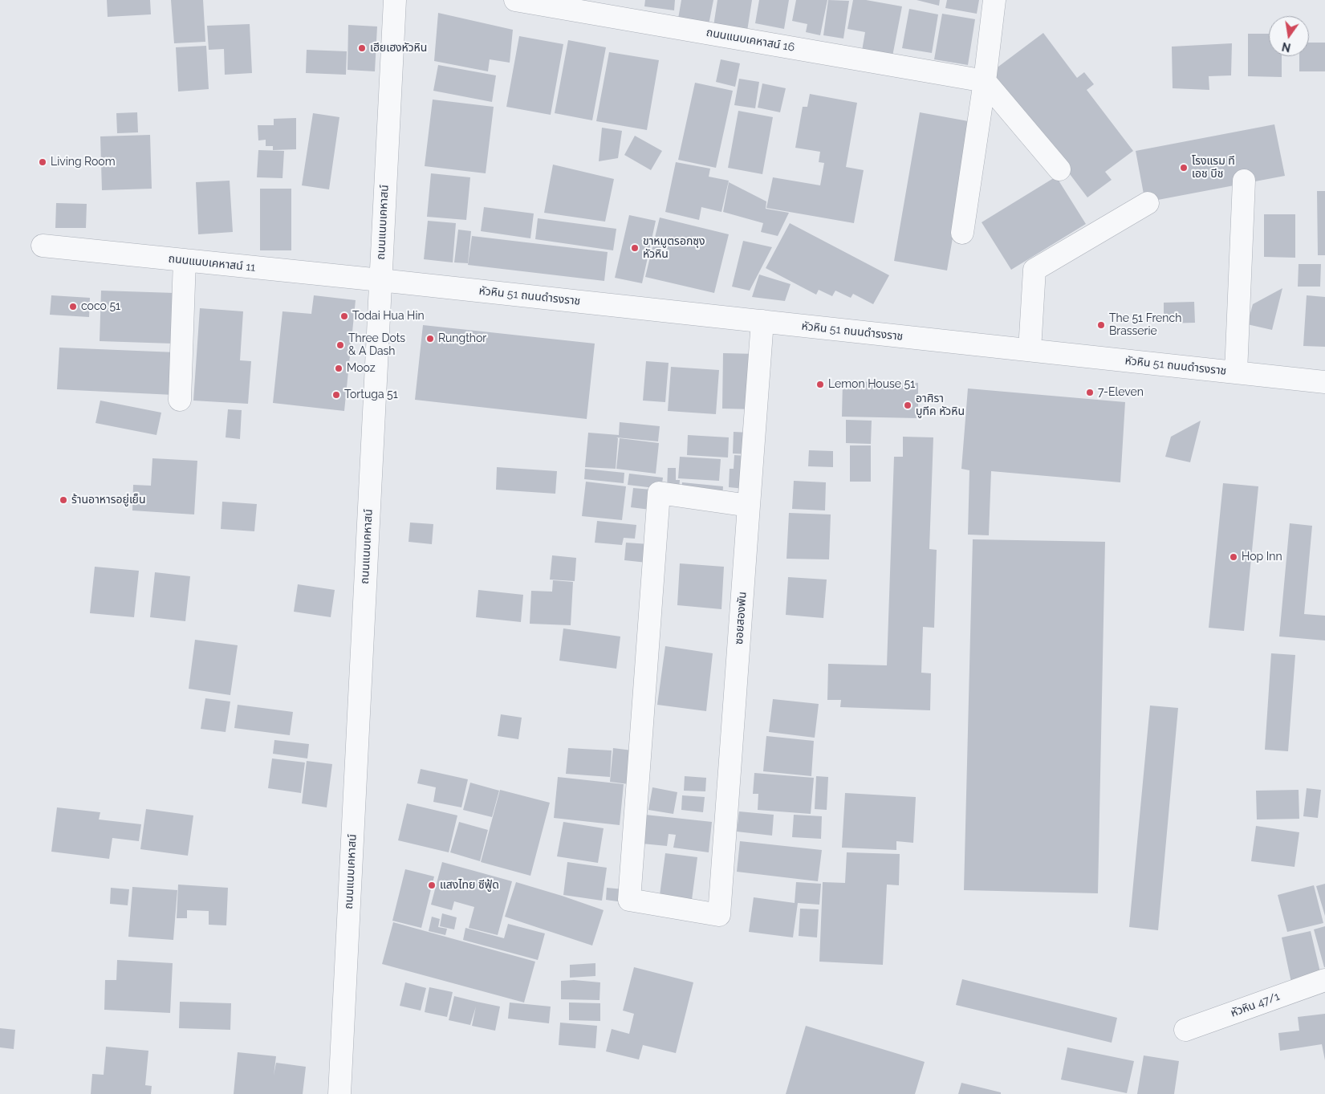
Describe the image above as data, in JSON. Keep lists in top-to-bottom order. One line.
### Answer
{"streets":{"street":["ถนนแนบเคหาสน์ 16","ถนนแนบเคหาสน์","ถนนแนบเคหาสน์ 11","หัวหิน 51 ถนนดำรงราช","ซอยสองพัน","หัวหิน 47/1"]},"crossings":[["ถนนแนบเคหาสน์","ถนนแนบเคหาสน์ 11"],["ถนนแนบเคหาสน์","หัวหิน 51 ถนนดำรงราช"],["ถนนแนบเคหาสน์ 11","หัวหิน 51 ถนนดำรงราช"],["หัวหิน 51 ถนนดำรงราช","ซอยสองพัน"]],"places":["เฮียเฮงหัวหิน","Living Room","โรงแรม ที เอช บีช","ขาหมูตรอกซุง หัวหิน","coco 51","Todai Hua Hin","The 51 French Brasserie","Rungthor","Three Dots & A Dash","Mooz","Lemon House 51","7-Eleven","Tortuga 51","อาศิรา บูทีค หัวหิน","ร้านอาหารอยู่เย็น","Hop Inn","แสงไทย ซีฟู้ด"],"north":"bottom"}
